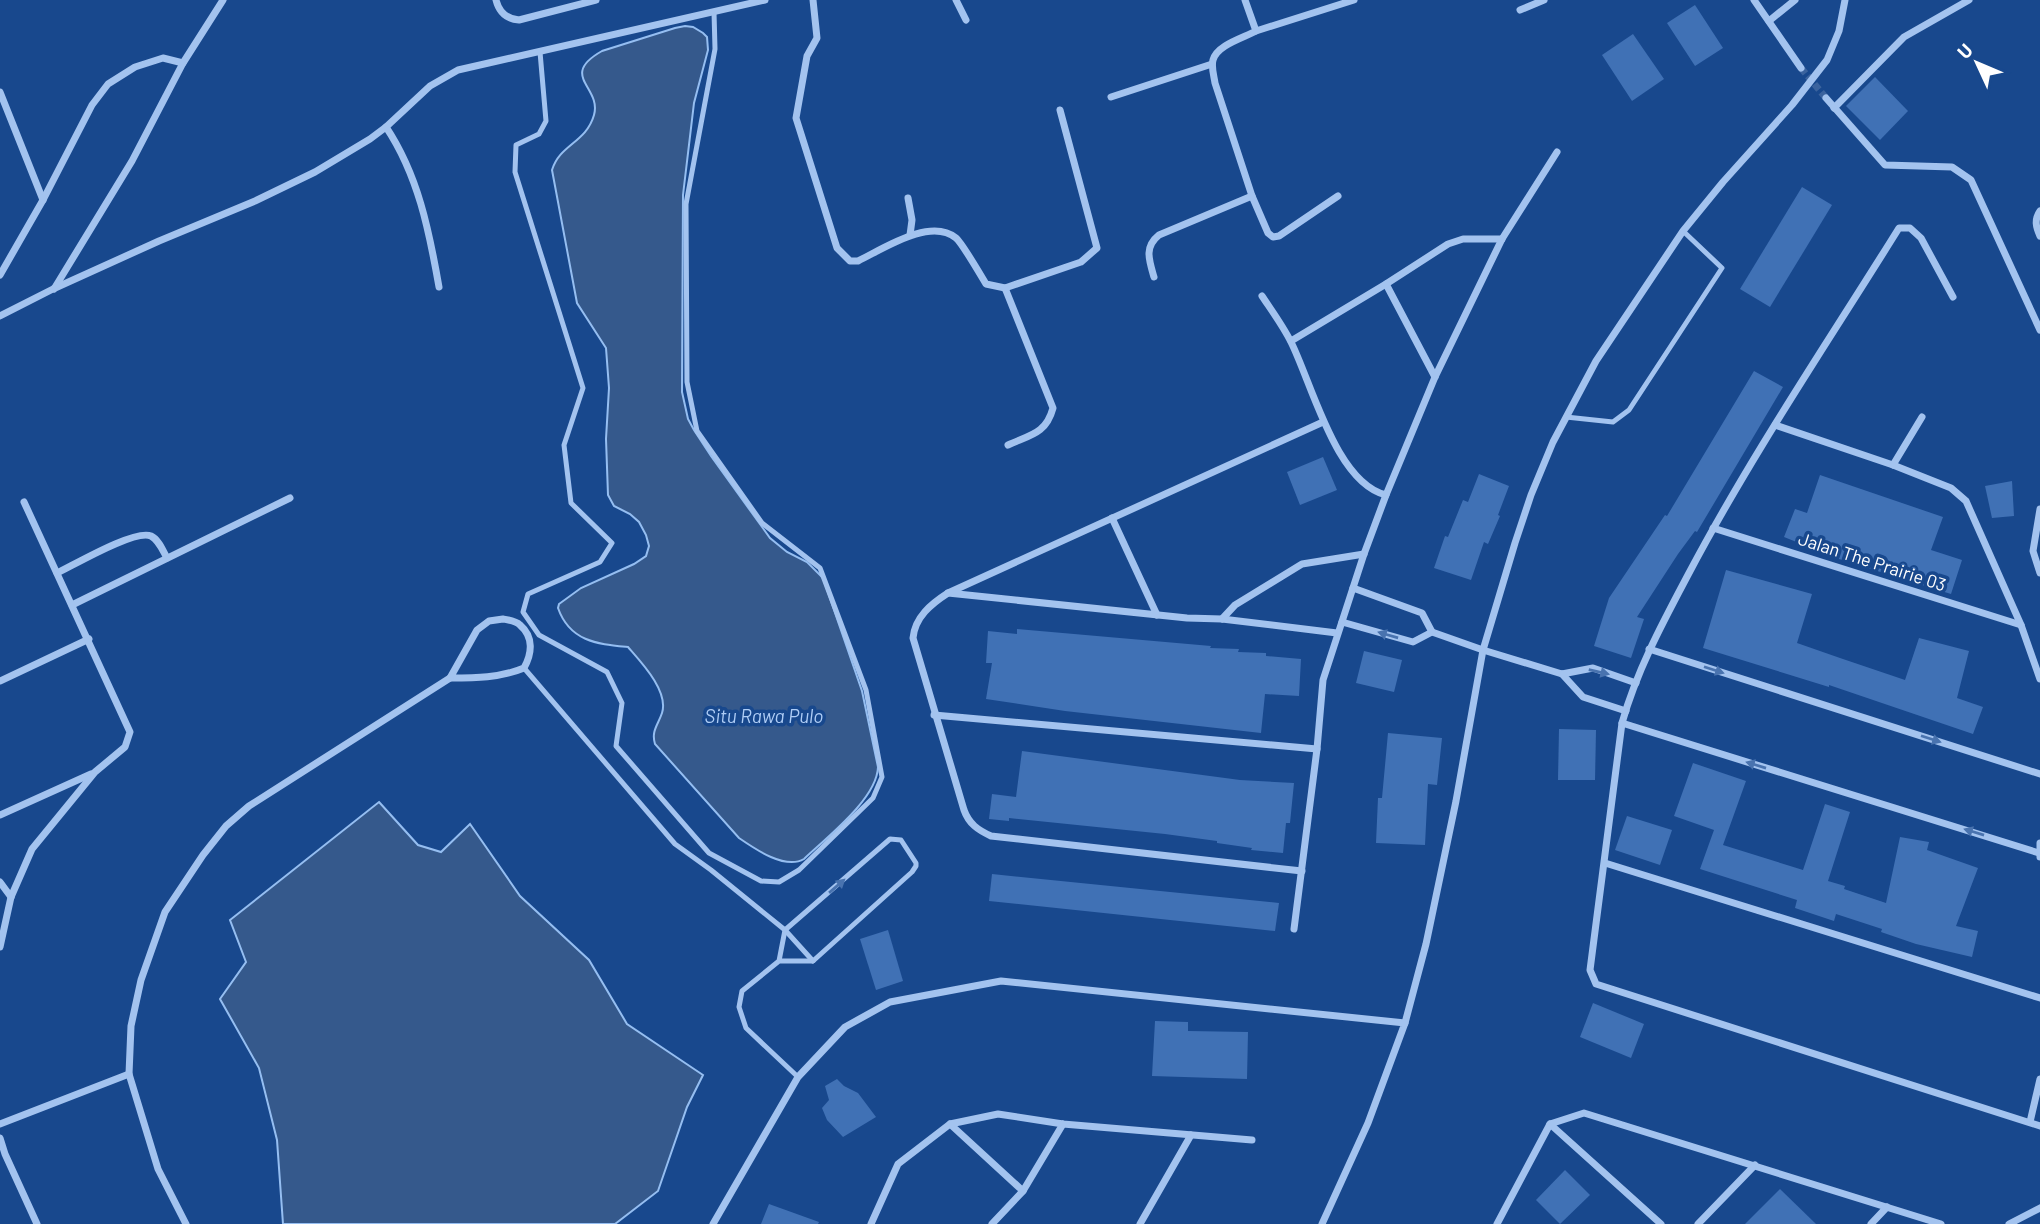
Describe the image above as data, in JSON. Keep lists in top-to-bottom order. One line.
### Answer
{"streets":{"street":["Jalan The Prairie 03"]},"water":["Situ Rawa Pulo"],"north":"top left"}
